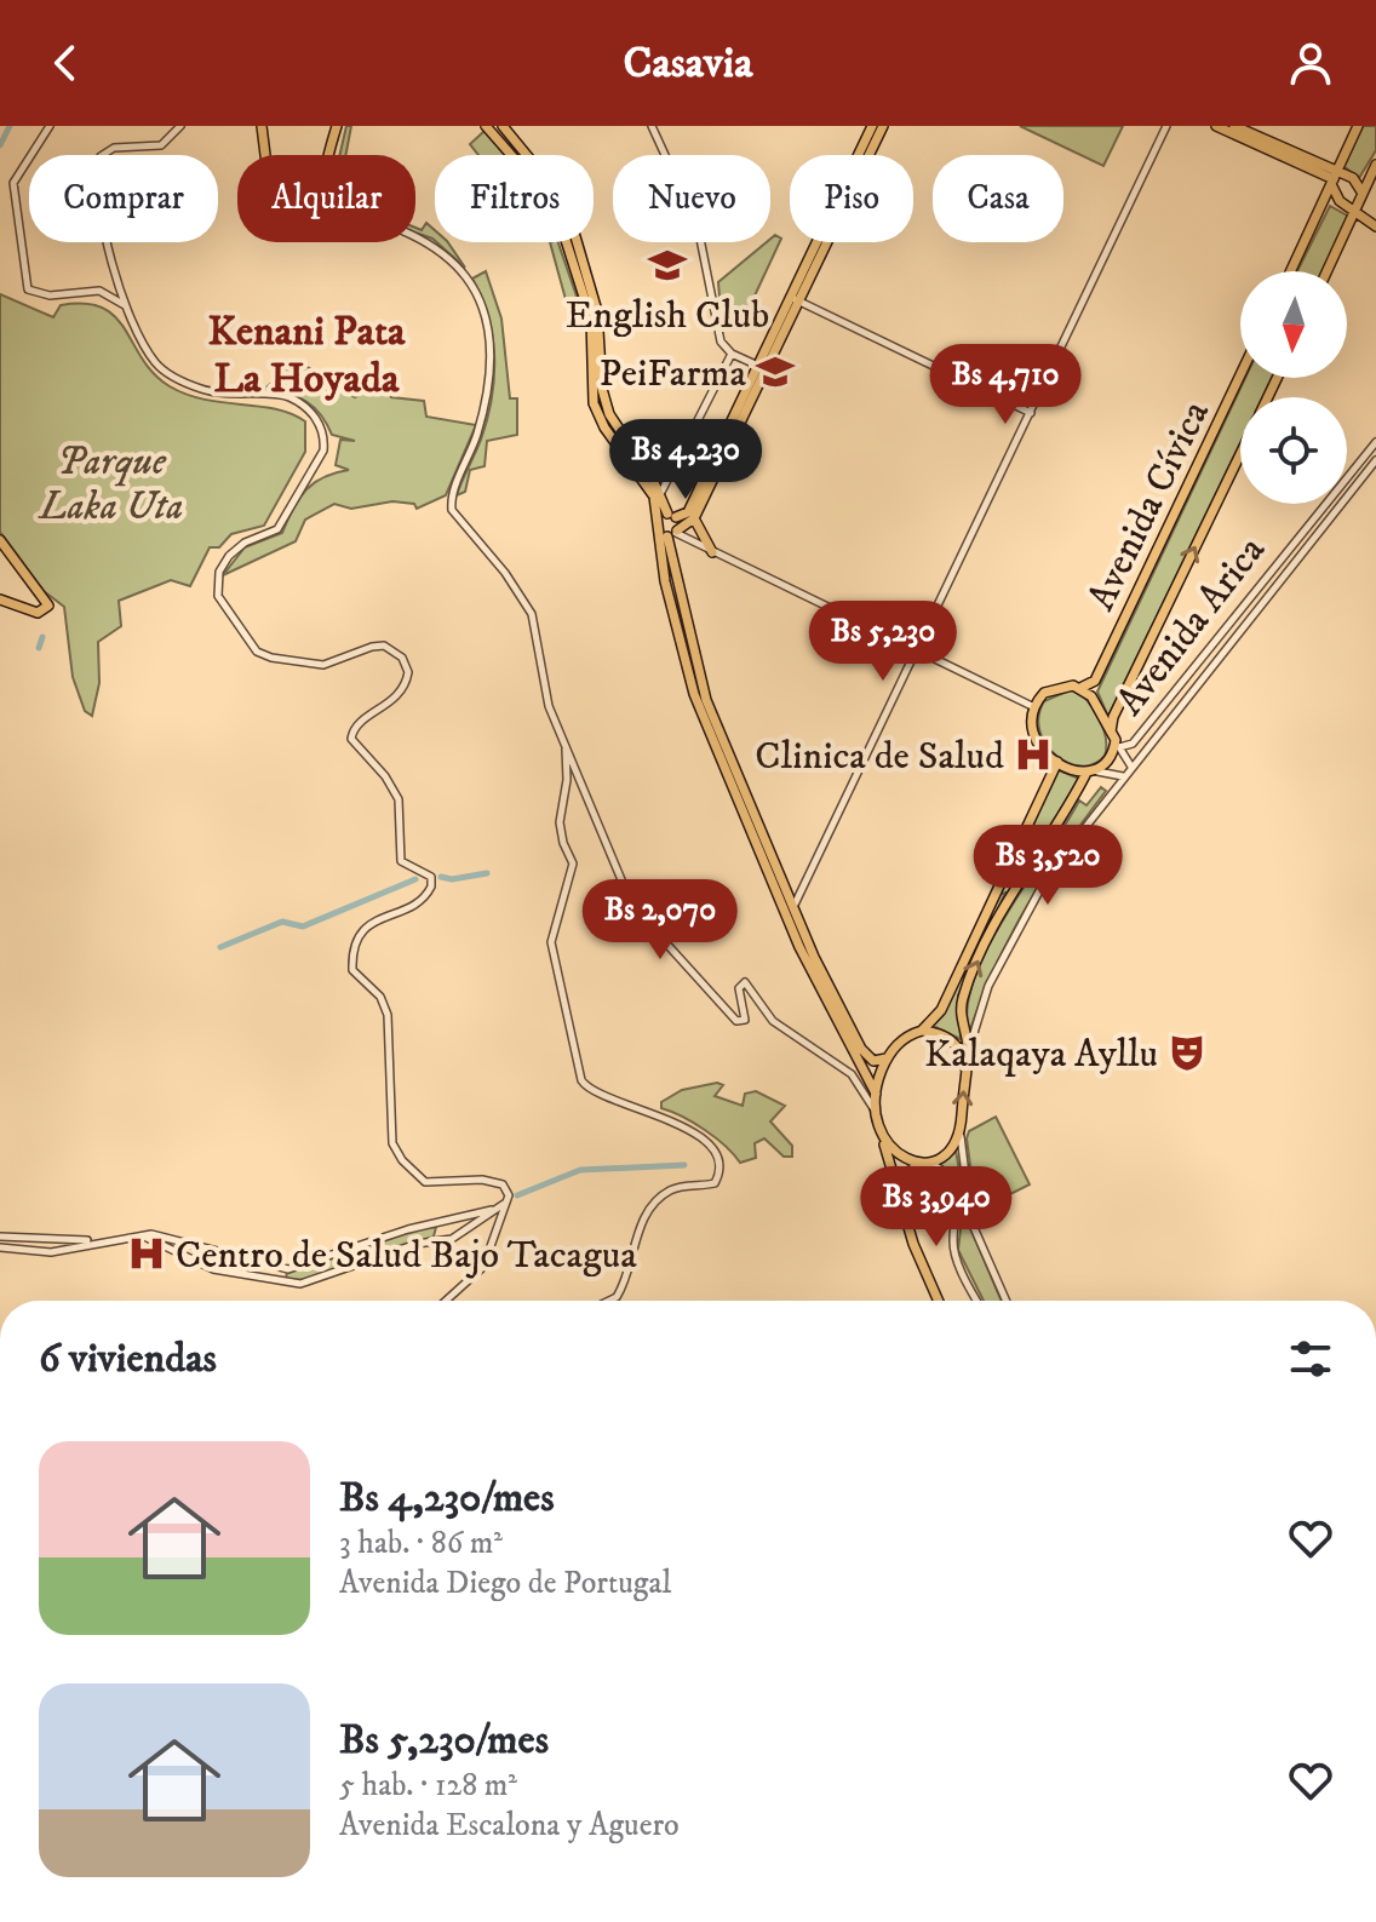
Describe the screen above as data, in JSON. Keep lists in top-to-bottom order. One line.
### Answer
{"streets":{"main road":["Avenida Cívica"],"street":["Avenida Arica"]},"crossings":[["Avenida Cívica","Avenida Arica"]],"districts":["Kenani Pata La Hoyada"],"parks":["Parque Laka Uta"],"places":{"school or university":["English Club","PeiFarma"],"hospital":["Clinica de Salud","Centro de Salud Bajo Tacagua"],"theatre":["Kalaqaya Ayllu"]},"north":"bottom","page":{"header":"Casavia","chip":["Comprar","Alquilar","Filtros","Nuevo","Piso","Casa"],"price":["Bs 4,710","Bs 4,230","Bs 5,230","Bs 3,520","Bs 2,070","Bs 3,940"],"heading":"6 viviendas","list":[{"name":"Bs 4,230/mes","note":"3 hab. · 86 m² · Avenida Diego de Portugal"},{"name":"Bs 5,230/mes","note":"5 hab. · 128 m² · Avenida Escalona y Aguero"}]}}
